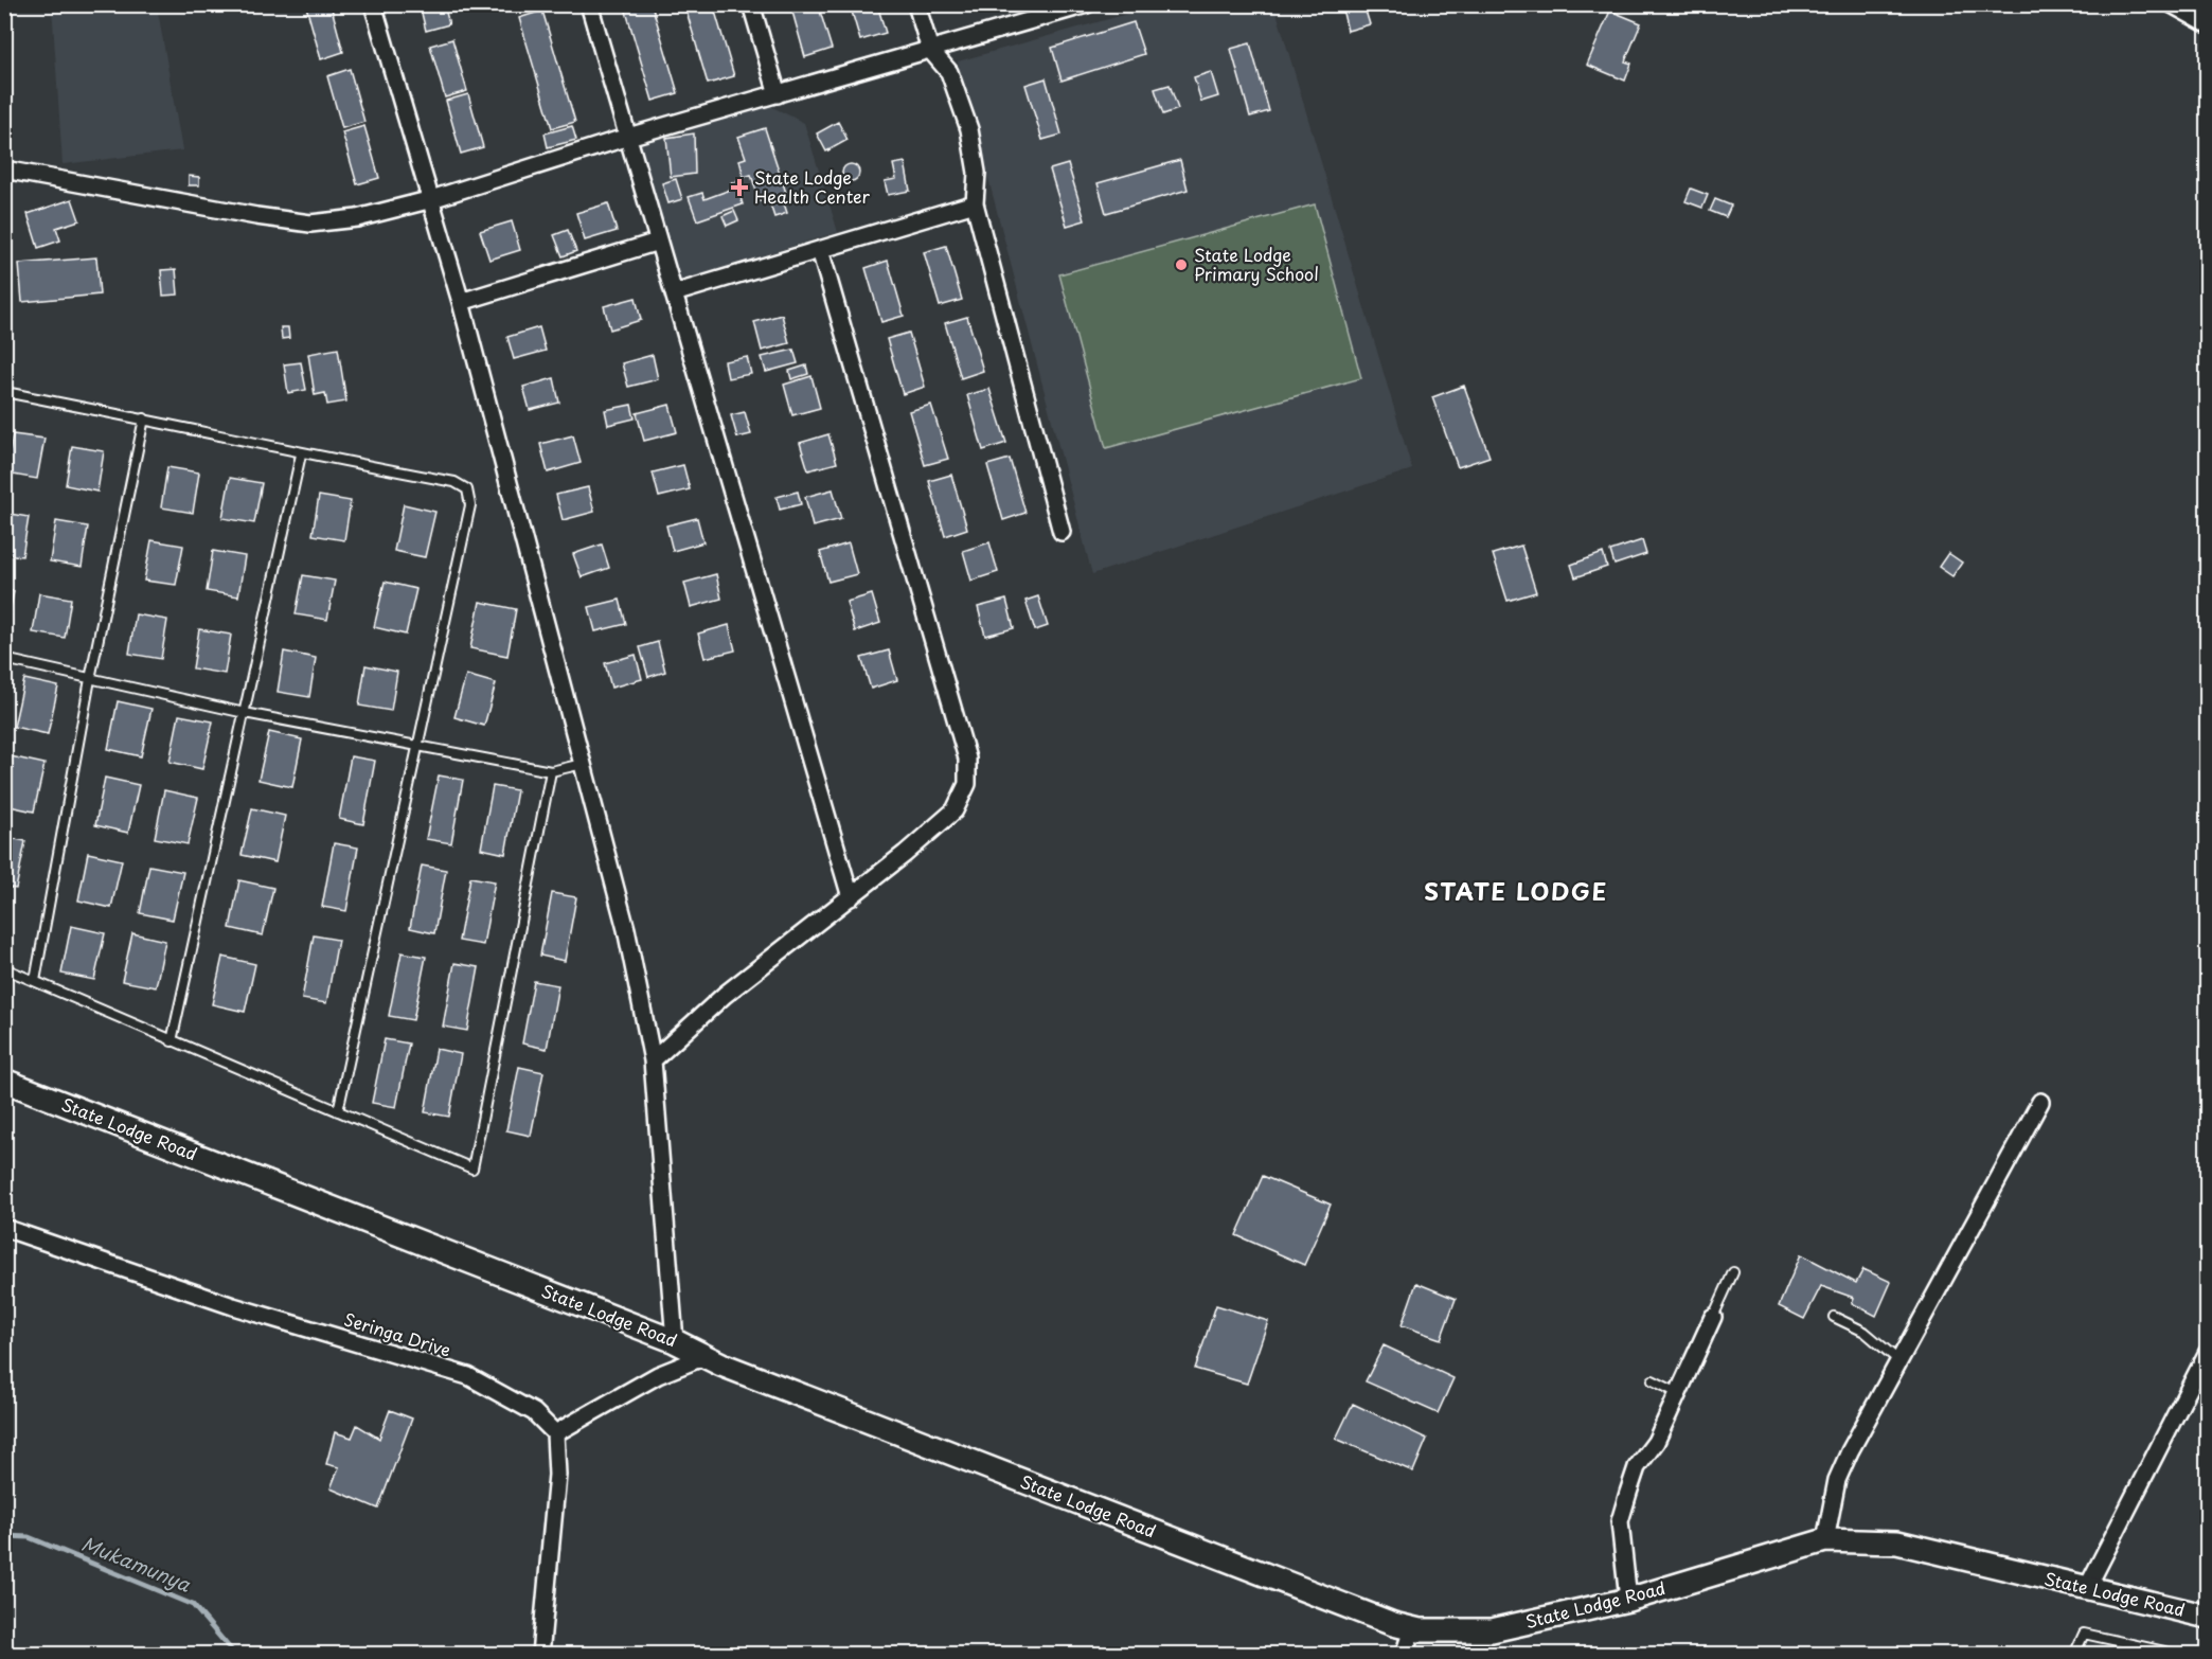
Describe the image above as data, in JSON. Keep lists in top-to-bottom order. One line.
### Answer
{"streets":{"street":["State Lodge Road","Seringa Drive"]},"districts":["STATE LODGE"],"water":["Mukamunya"],"places":{"health":["State Lodge Health Center"],"other":["State Lodge Primary School"]}}
